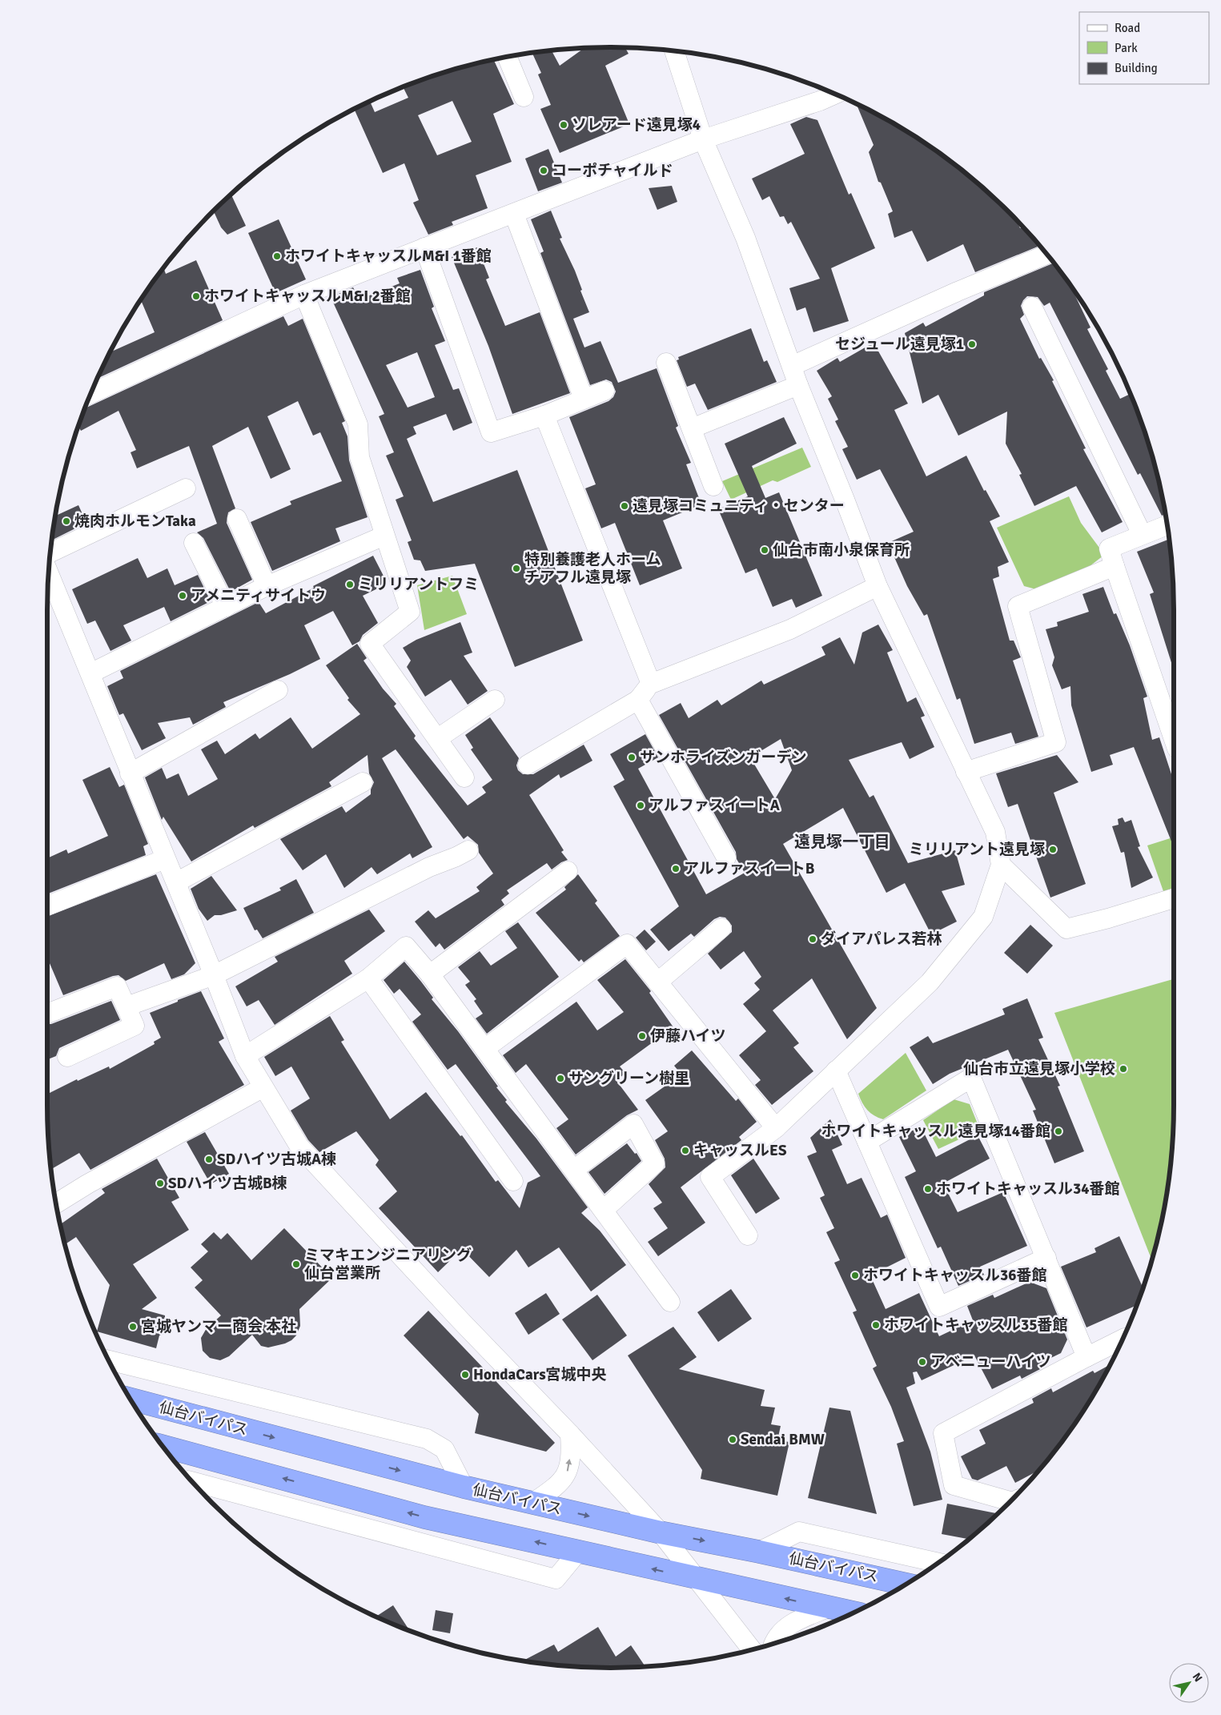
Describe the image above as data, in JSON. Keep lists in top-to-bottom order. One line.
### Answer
{"streets":{"highway":["仙台バイパス"]},"districts":["遠見塚一丁目"],"places":["ソレアード遠見塚4","コーポチャイルド","ホワイトキャッスルM&I 1番館","ホワイトキャッスルM&I 2番館","セジュール遠見塚1","遠見塚コミュニティ・センター","焼肉ホルモンTaka","仙台市南小泉保育所","特別養護老人ホーム チアフル遠見塚","ミリリアントフミ","アメニティサイトウ","サンホライズンガーデン","アルファスイートA","ミリリアント遠見塚","アルファスイートB","ダイアパレス若林","伊藤ハイツ","仙台市立遠見塚小学校","サングリーン樹里","ホワイトキャッスル遠見塚14番館","キャッスルES","SDハイツ古城A棟","SDハイツ古城B棟","ホワイトキャッスル34番館","ミマキエンジニアリング 仙台営業所","ホワイトキャッスル36番館","ホワイトキャッスル35番館","宮城ヤンマー商会 本社","アベニューハイツ","HondaCars宮城中央","Sendai BMW"],"legend":["Road","Park","Building"],"north":"top right"}
